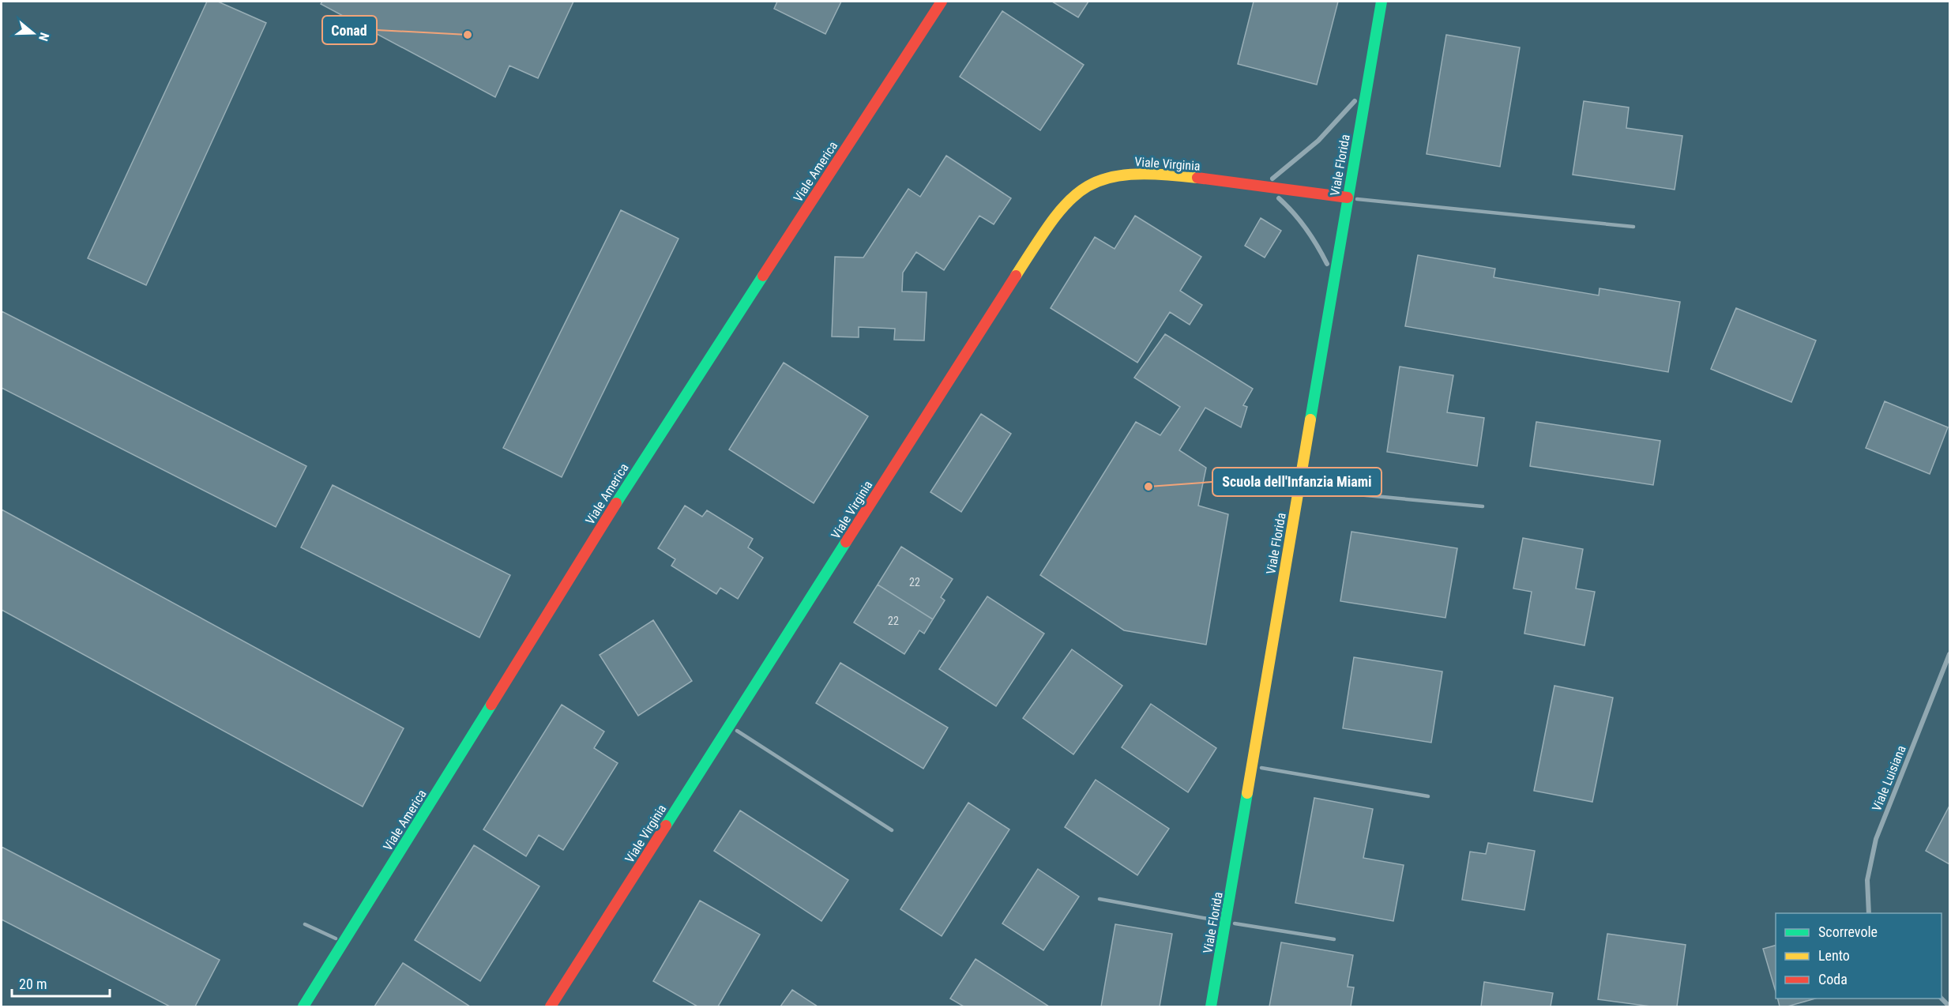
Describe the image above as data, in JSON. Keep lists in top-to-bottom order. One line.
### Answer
{"streets":{"street":["Viale Virginia","Viale Florida","Viale America","Viale Luisiana"]},"crossings":[["Viale Virginia","Viale Florida"]],"places":["Conad","Scuola dell'Infanzia Miami"],"house_numbers":["22","22"],"legend":["Scorrevole","Lento","Coda"],"scale_bar":"20 m","north":"right"}
